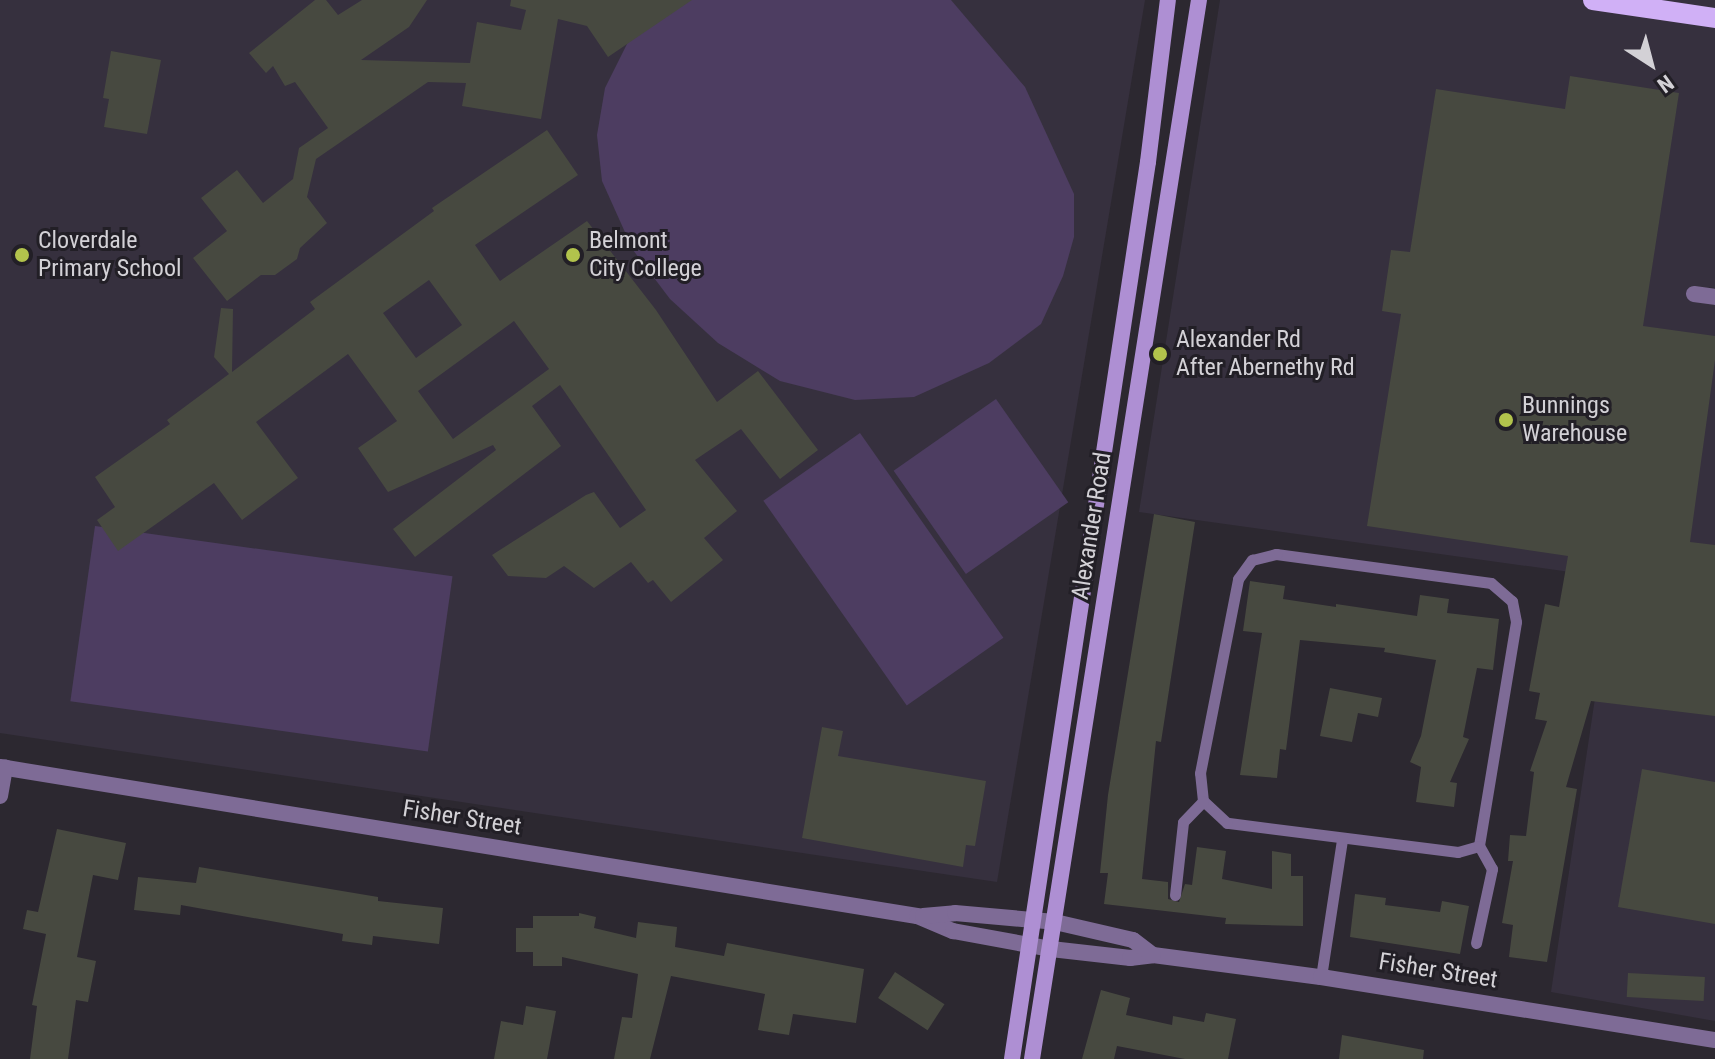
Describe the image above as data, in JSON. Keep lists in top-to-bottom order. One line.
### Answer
{"streets":{"main road":["Alexander Road"],"street":["Fisher Street"]},"crossings":[["Alexander Road","Fisher Street"]],"places":["Cloverdale Primary School","Belmont City College","Alexander Rd After Abernethy Rd","Bunnings Warehouse"],"north":"bottom right"}
